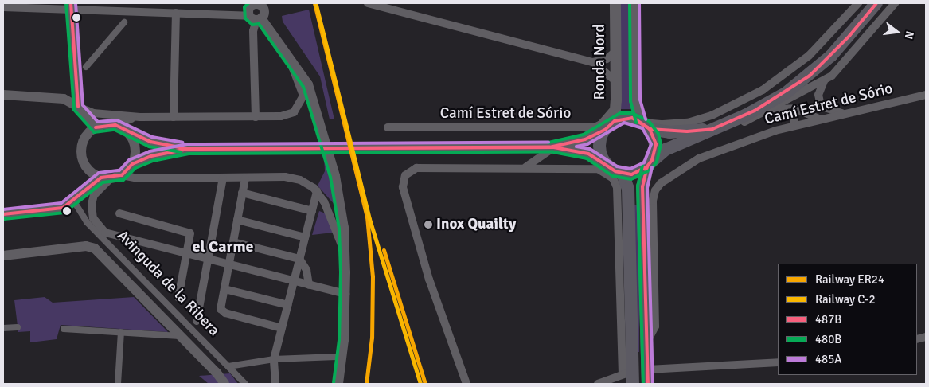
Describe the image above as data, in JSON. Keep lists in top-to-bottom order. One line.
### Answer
{"streets":{"main road":["Ronda Nord"],"street":["Camí Estret de Sório","Avinguda de la Ribera"]},"crossings":[["Ronda Nord","Camí Estret de Sório"]],"districts":["el Carme"],"places":["Inox Quailty"],"lines":["rail line ER24","transit line 487B","transit line 480B","transit line 485A","rail line C-2"],"legend":["Railway ER24","Railway C-2","487B","480B","485A"],"north":"right"}
